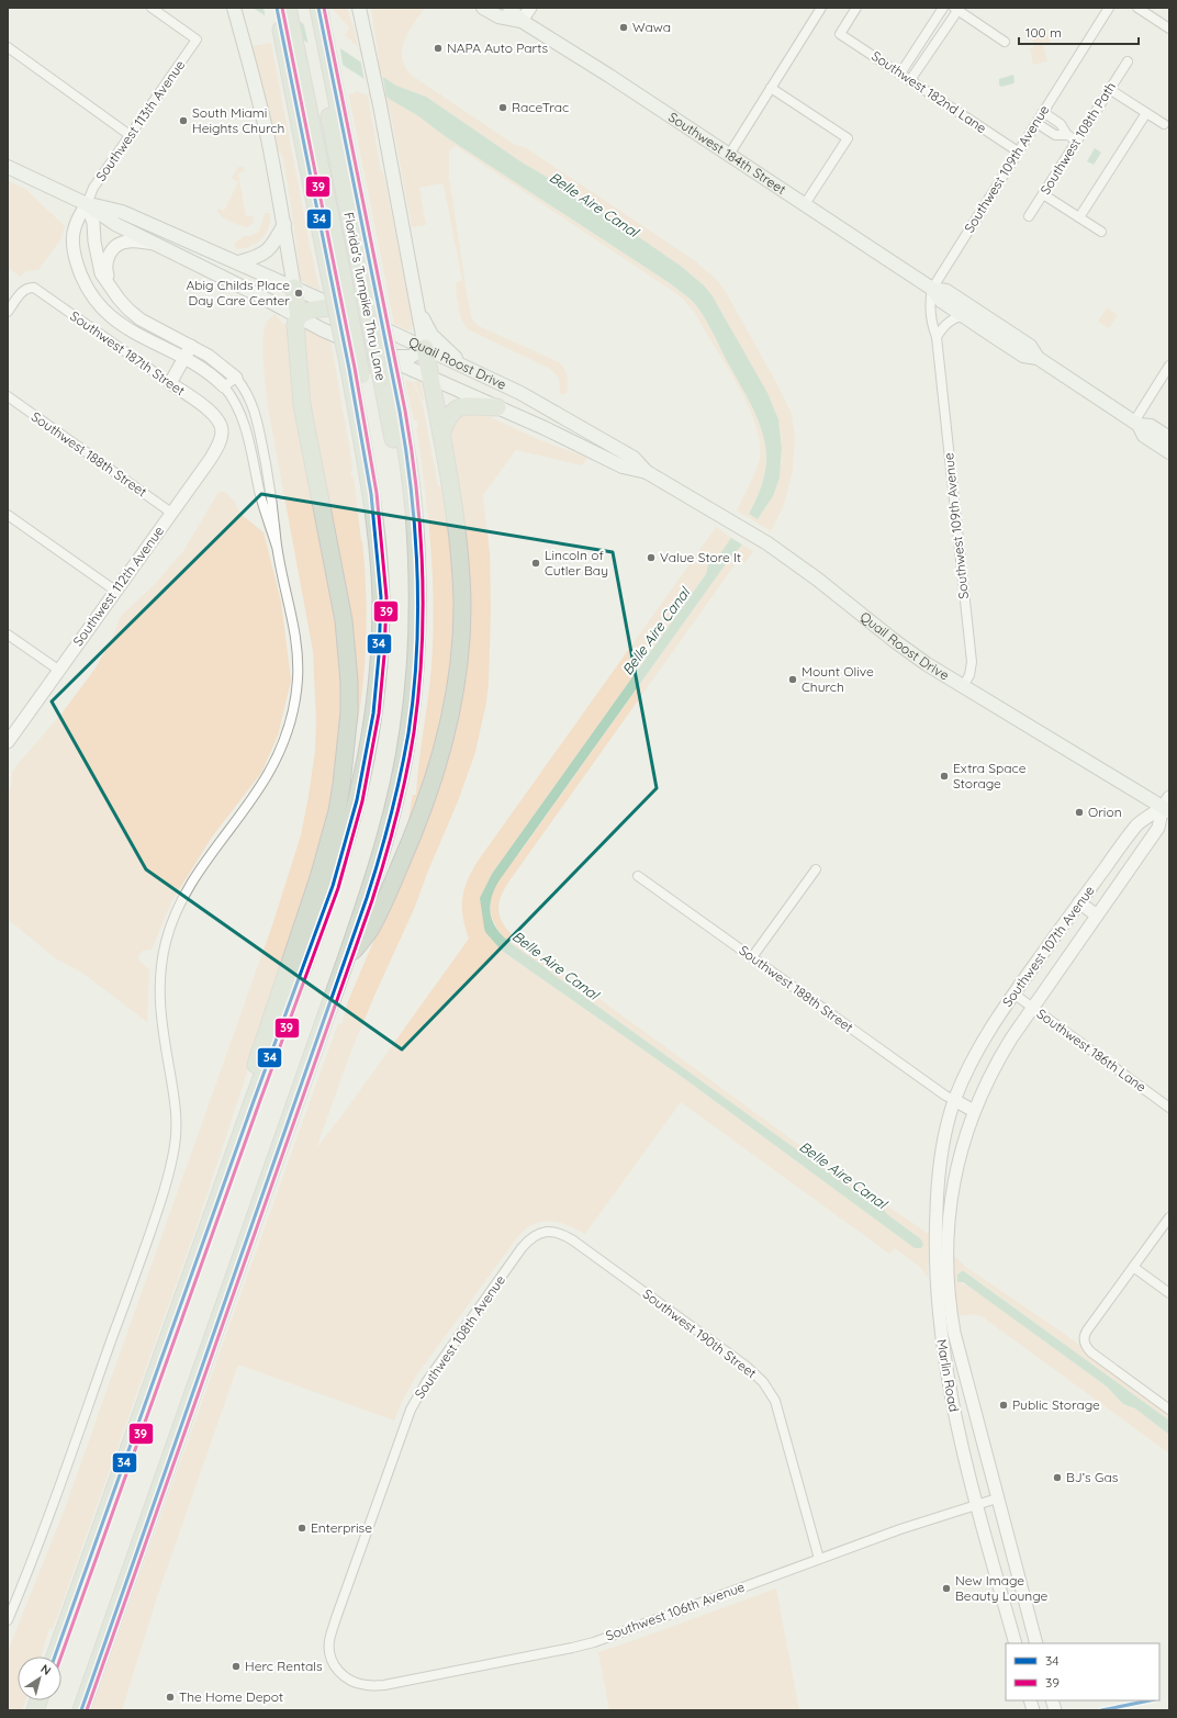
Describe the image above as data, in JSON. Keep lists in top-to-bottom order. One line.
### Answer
{"streets":{"main road":["Southwest 184th Street","Quail Roost Drive"],"street":["Southwest 182nd Lane","Southwest 113th Avenue","Southwest 108th Path","Southwest 109th Avenue","Southwest 187th Street","Southwest 188th Street","Southwest 112th Avenue","Southwest 107th Avenue","Southwest 186th Lane","Southwest 190th Street","Southwest 108th Avenue","Marlin Road","Southwest 106th Avenue"]},"crossings":[["Southwest 182nd Lane","Southwest 109th Avenue"],["Southwest 113th Avenue","Quail Roost Drive"],["Southwest 184th Street","Southwest 109th Avenue"],["Southwest 109th Avenue","Quail Roost Drive"],["Southwest 187th Street","Southwest 112th Avenue"],["Quail Roost Drive","Southwest 107th Avenue"],["Southwest 188th Street","Southwest 112th Avenue"],["Southwest 188th Street","Southwest 107th Avenue"],["Southwest 188th Street","Marlin Road"],["Southwest 107th Avenue","Southwest 186th Lane"],["Southwest 107th Avenue","Marlin Road"],["Southwest 190th Street","Southwest 108th Avenue"],["Southwest 190th Street","Southwest 106th Avenue"],["Southwest 108th Avenue","Southwest 106th Avenue"],["Marlin Road","Southwest 106th Avenue"]],"water":["Belle Aire Canal"],"places":["Wawa","NAPA Auto Parts","RaceTrac","South Miami Heights Church","Abig Childs Place Day Care Center","Value Store It","Lincoln of Cutler Bay","Mount Olive Church","Extra Space Storage","Orion","Public Storage","BJ’s Gas","Enterprise","New Image Beauty Lounge","Herc Rentals","The Home Depot"],"lines":["transit line 34","transit line 39"],"legend":["34","39"],"scale_bar":"100 m","north":"top right"}
